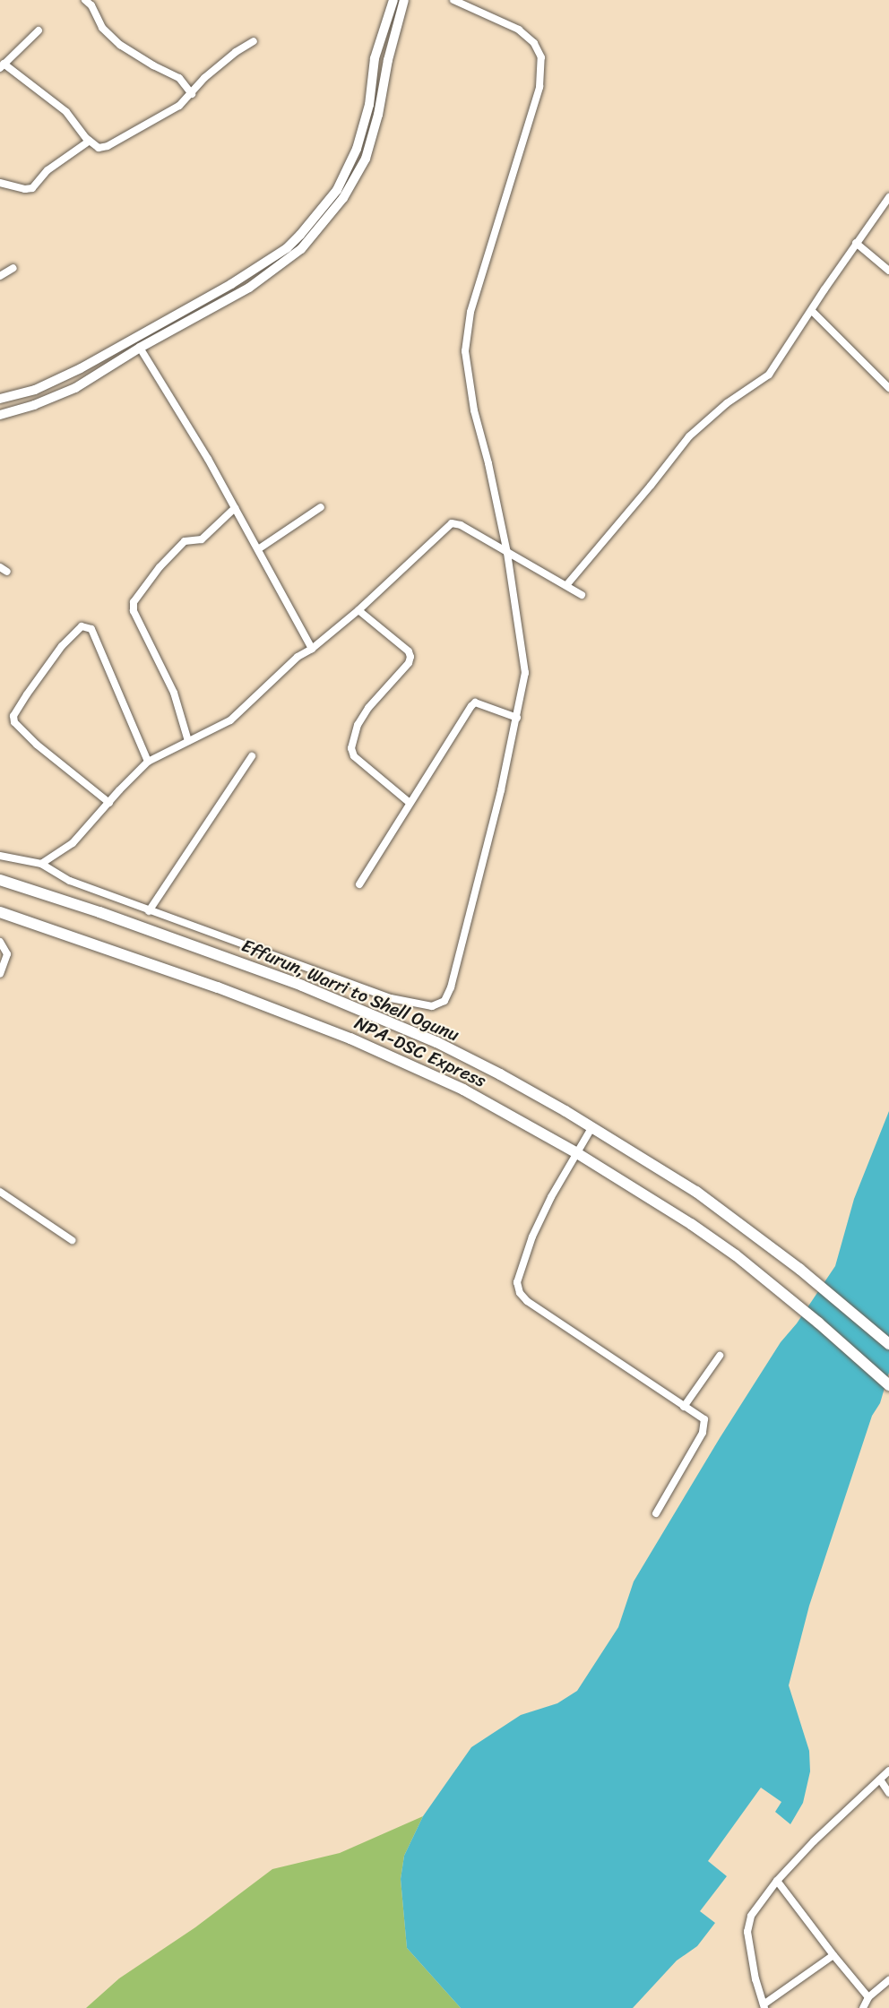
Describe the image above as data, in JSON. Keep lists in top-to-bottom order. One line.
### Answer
{"streets":{"main road":["Effurun, Warri to Shell Ogunu","NPA-DSC Express"]}}
